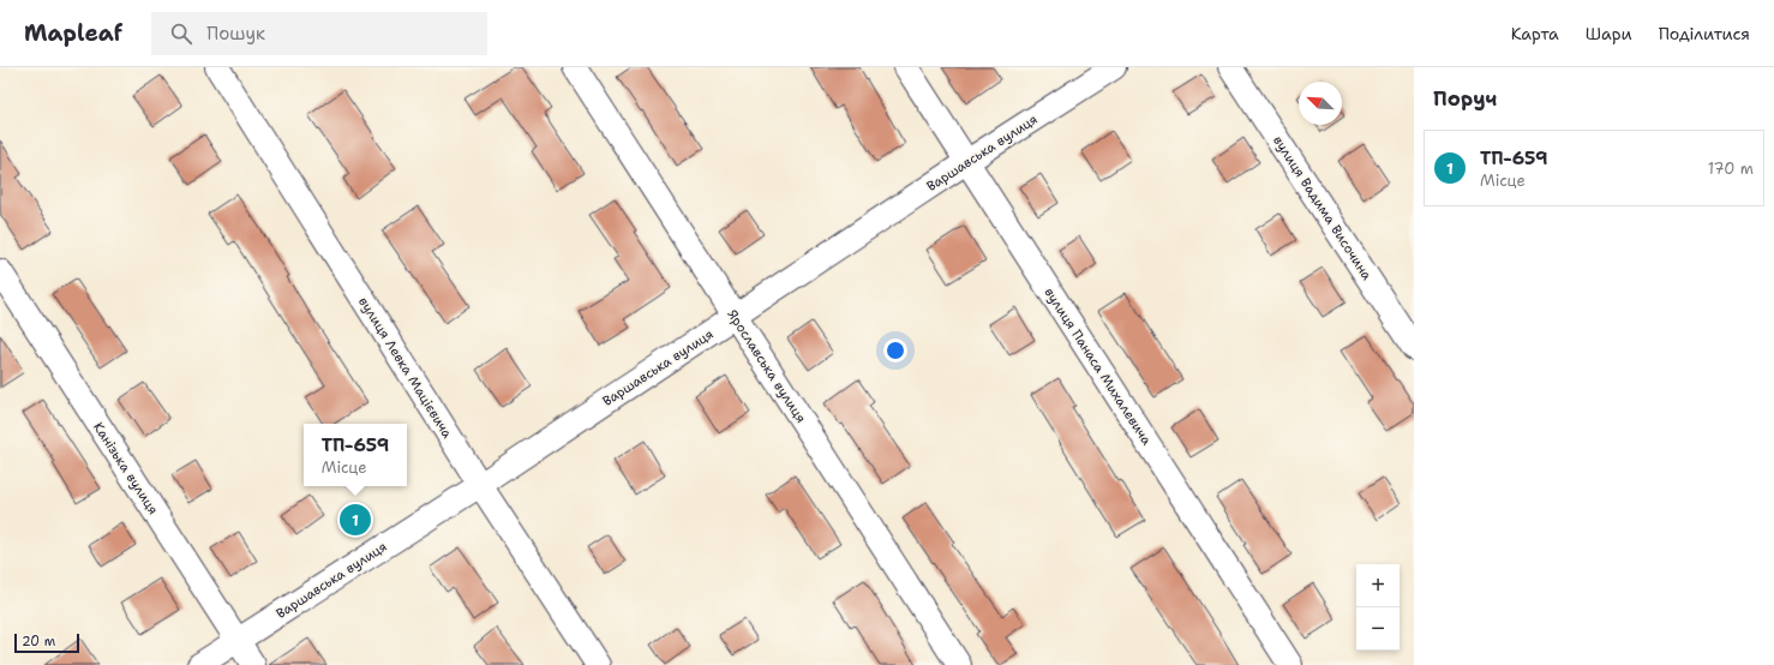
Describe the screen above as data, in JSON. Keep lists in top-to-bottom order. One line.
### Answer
{"streets":{"street":["Варшавська вулиця","вулиця Вадима Височина","Ярославська вулиця","вулиця Панаса Михалевича","вулиця Левка Мацієвича","Канізька вулиця"]},"crossings":[["Варшавська вулиця","Ярославська вулиця"],["Варшавська вулиця","вулиця Панаса Михалевича"],["Варшавська вулиця","вулиця Левка Мацієвича"],["Варшавська вулиця","Канізька вулиця"]],"scale_bar":"20 m","north":"top left","page":{"header":"Mapleaf","search":"Пошук","nav":["Карта","Шари","Поділитися"],"heading":"Поруч","list":[{"mark":"1","name":"ТП-659","note":"Місце","value":"170 m"}],"popup":["ТП-659","Місце"],"pins":"1","map_buttons":["+","−"],"scale":"20 m"}}
